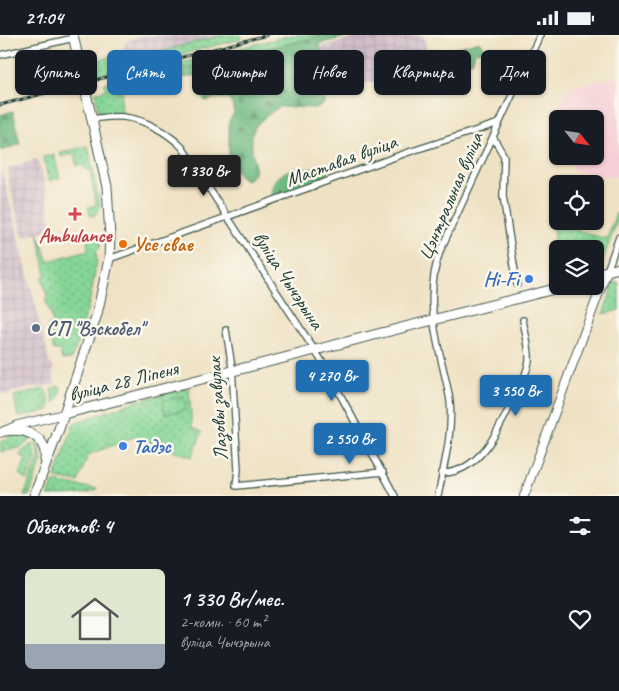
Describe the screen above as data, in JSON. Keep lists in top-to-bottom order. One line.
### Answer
{"streets":{"main road":["вуліца 28 Ліпеня"],"street":["Маставая вуліца","Цэнтральная вуліца","вуліца Чычэрына","Лазовы завулак"]},"crossings":[["Маставая вуліца","Цэнтральная вуліца"],["Маставая вуліца","вуліца Чычэрына"],["Цэнтральная вуліца","вуліца 28 Ліпеня"],["вуліца Чычэрына","вуліца 28 Ліпеня"],["вуліца Чычэрына","Лазовы завулак"],["вуліца 28 Ліпеня","Лазовы завулак"]],"places":{"health":["Ambulance"],"other":["Усе свае","Hi-Fi","СП \"Вэскобел\"","Тадэс"]},"north":"bottom right","page":{"status":"21:04","chip":["Купить","Снять","Фильтры","Новое","Квартира","Дом"],"price":["1 330 Br","4 270 Br","3 550 Br","2 550 Br"],"heading":"Объектов: 4","list":[{"name":"1 330 Br/мес.","note":"2-комн. · 60 m² · вуліца Чычэрына"}]}}
